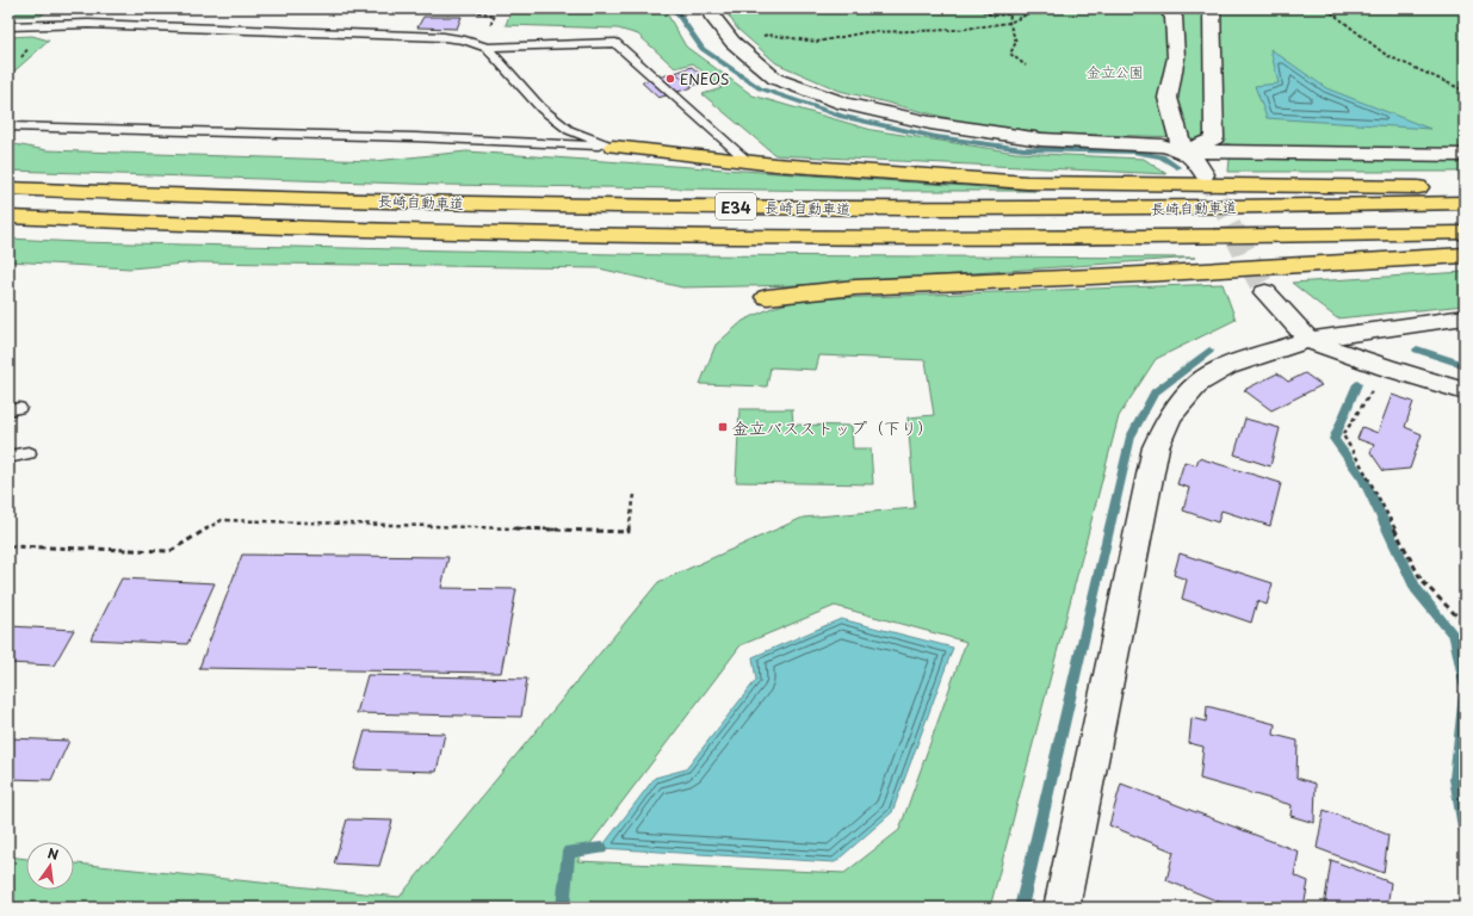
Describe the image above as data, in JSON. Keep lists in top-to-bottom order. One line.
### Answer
{"streets":{"highway":["長崎自動車道","E34"]},"parks":["金立公園"],"places":{"other":["ENEOS"],"transit":["金立バスストップ（下り）"]},"north":"top"}
